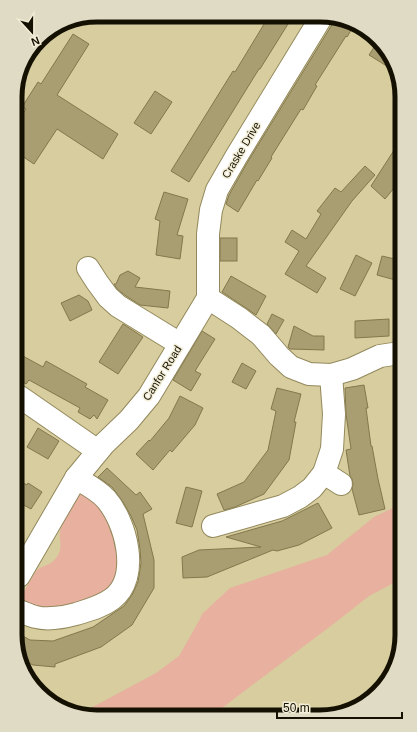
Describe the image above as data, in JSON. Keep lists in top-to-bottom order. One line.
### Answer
{"streets":{"street":["Craske Drive","Canfor Road"]},"crossings":[["Craske Drive","Canfor Road"]],"scale_bar":"50 m","north":"bottom"}
